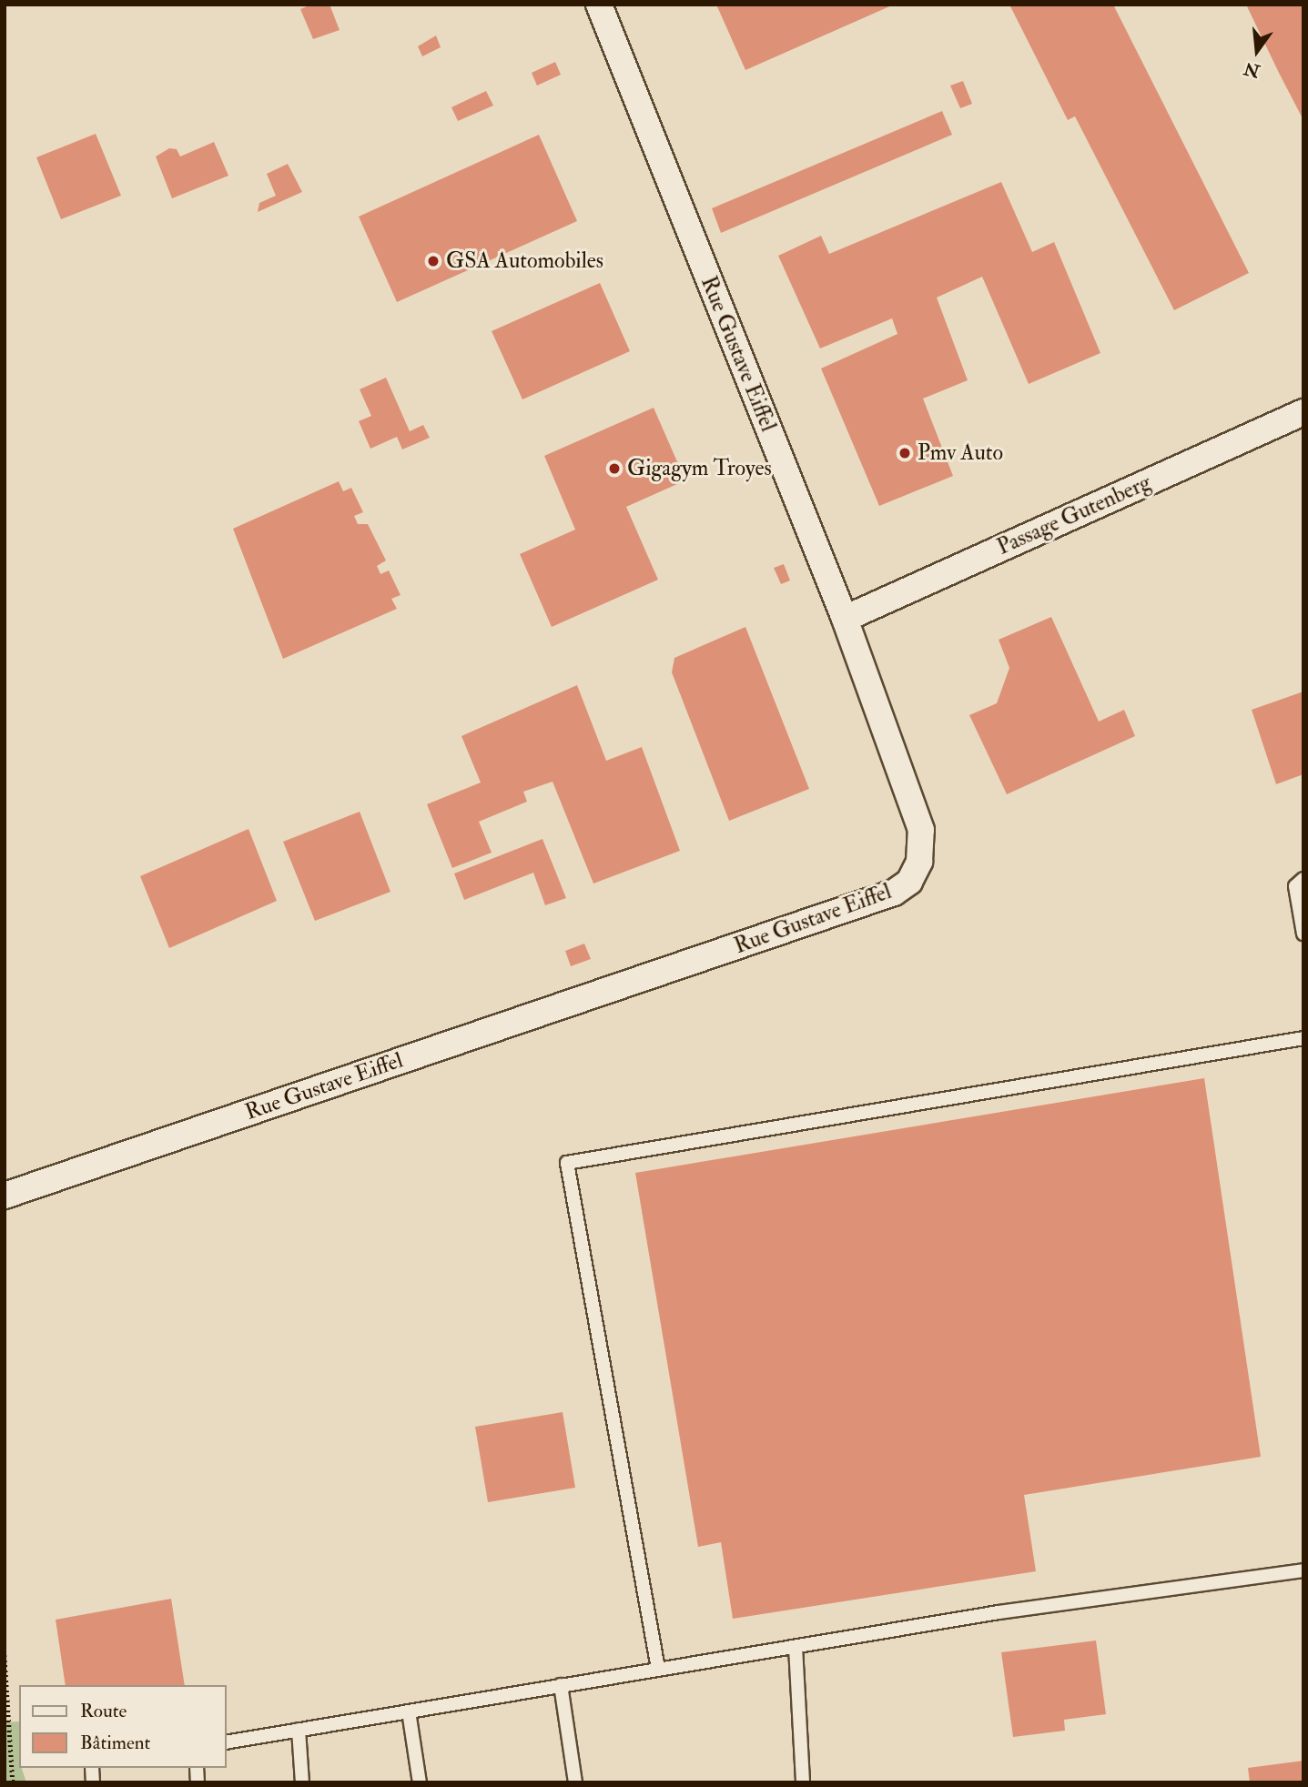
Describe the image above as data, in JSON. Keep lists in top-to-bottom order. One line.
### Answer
{"streets":{"street":["Rue Gustave Eiffel","Passage Gutenberg"]},"crossings":[["Rue Gustave Eiffel","Passage Gutenberg"]],"places":["GSA Automobiles","Pmv Auto","Gigagym Troyes"],"legend":["Route","Bâtiment"],"north":"bottom"}
